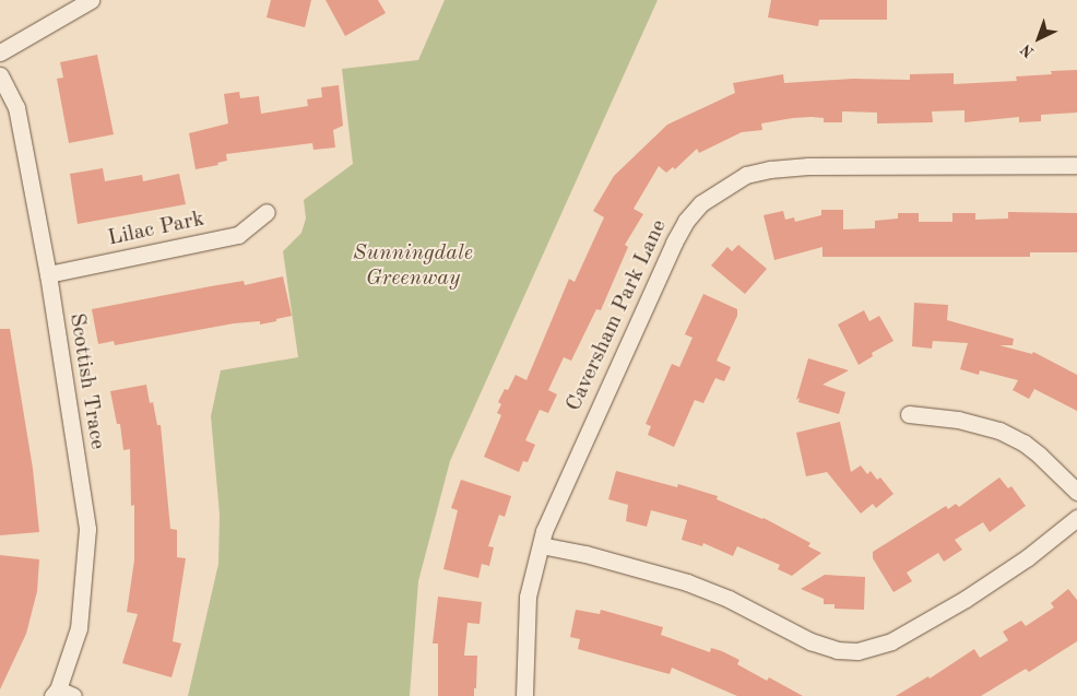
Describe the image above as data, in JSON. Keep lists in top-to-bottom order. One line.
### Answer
{"streets":{"street":["Lilac Park","Caversham Park Lane","Scottish Trace"]},"crossings":[["Lilac Park","Scottish Trace"]],"parks":["Sunningdale Greenway"],"north":"bottom left"}
